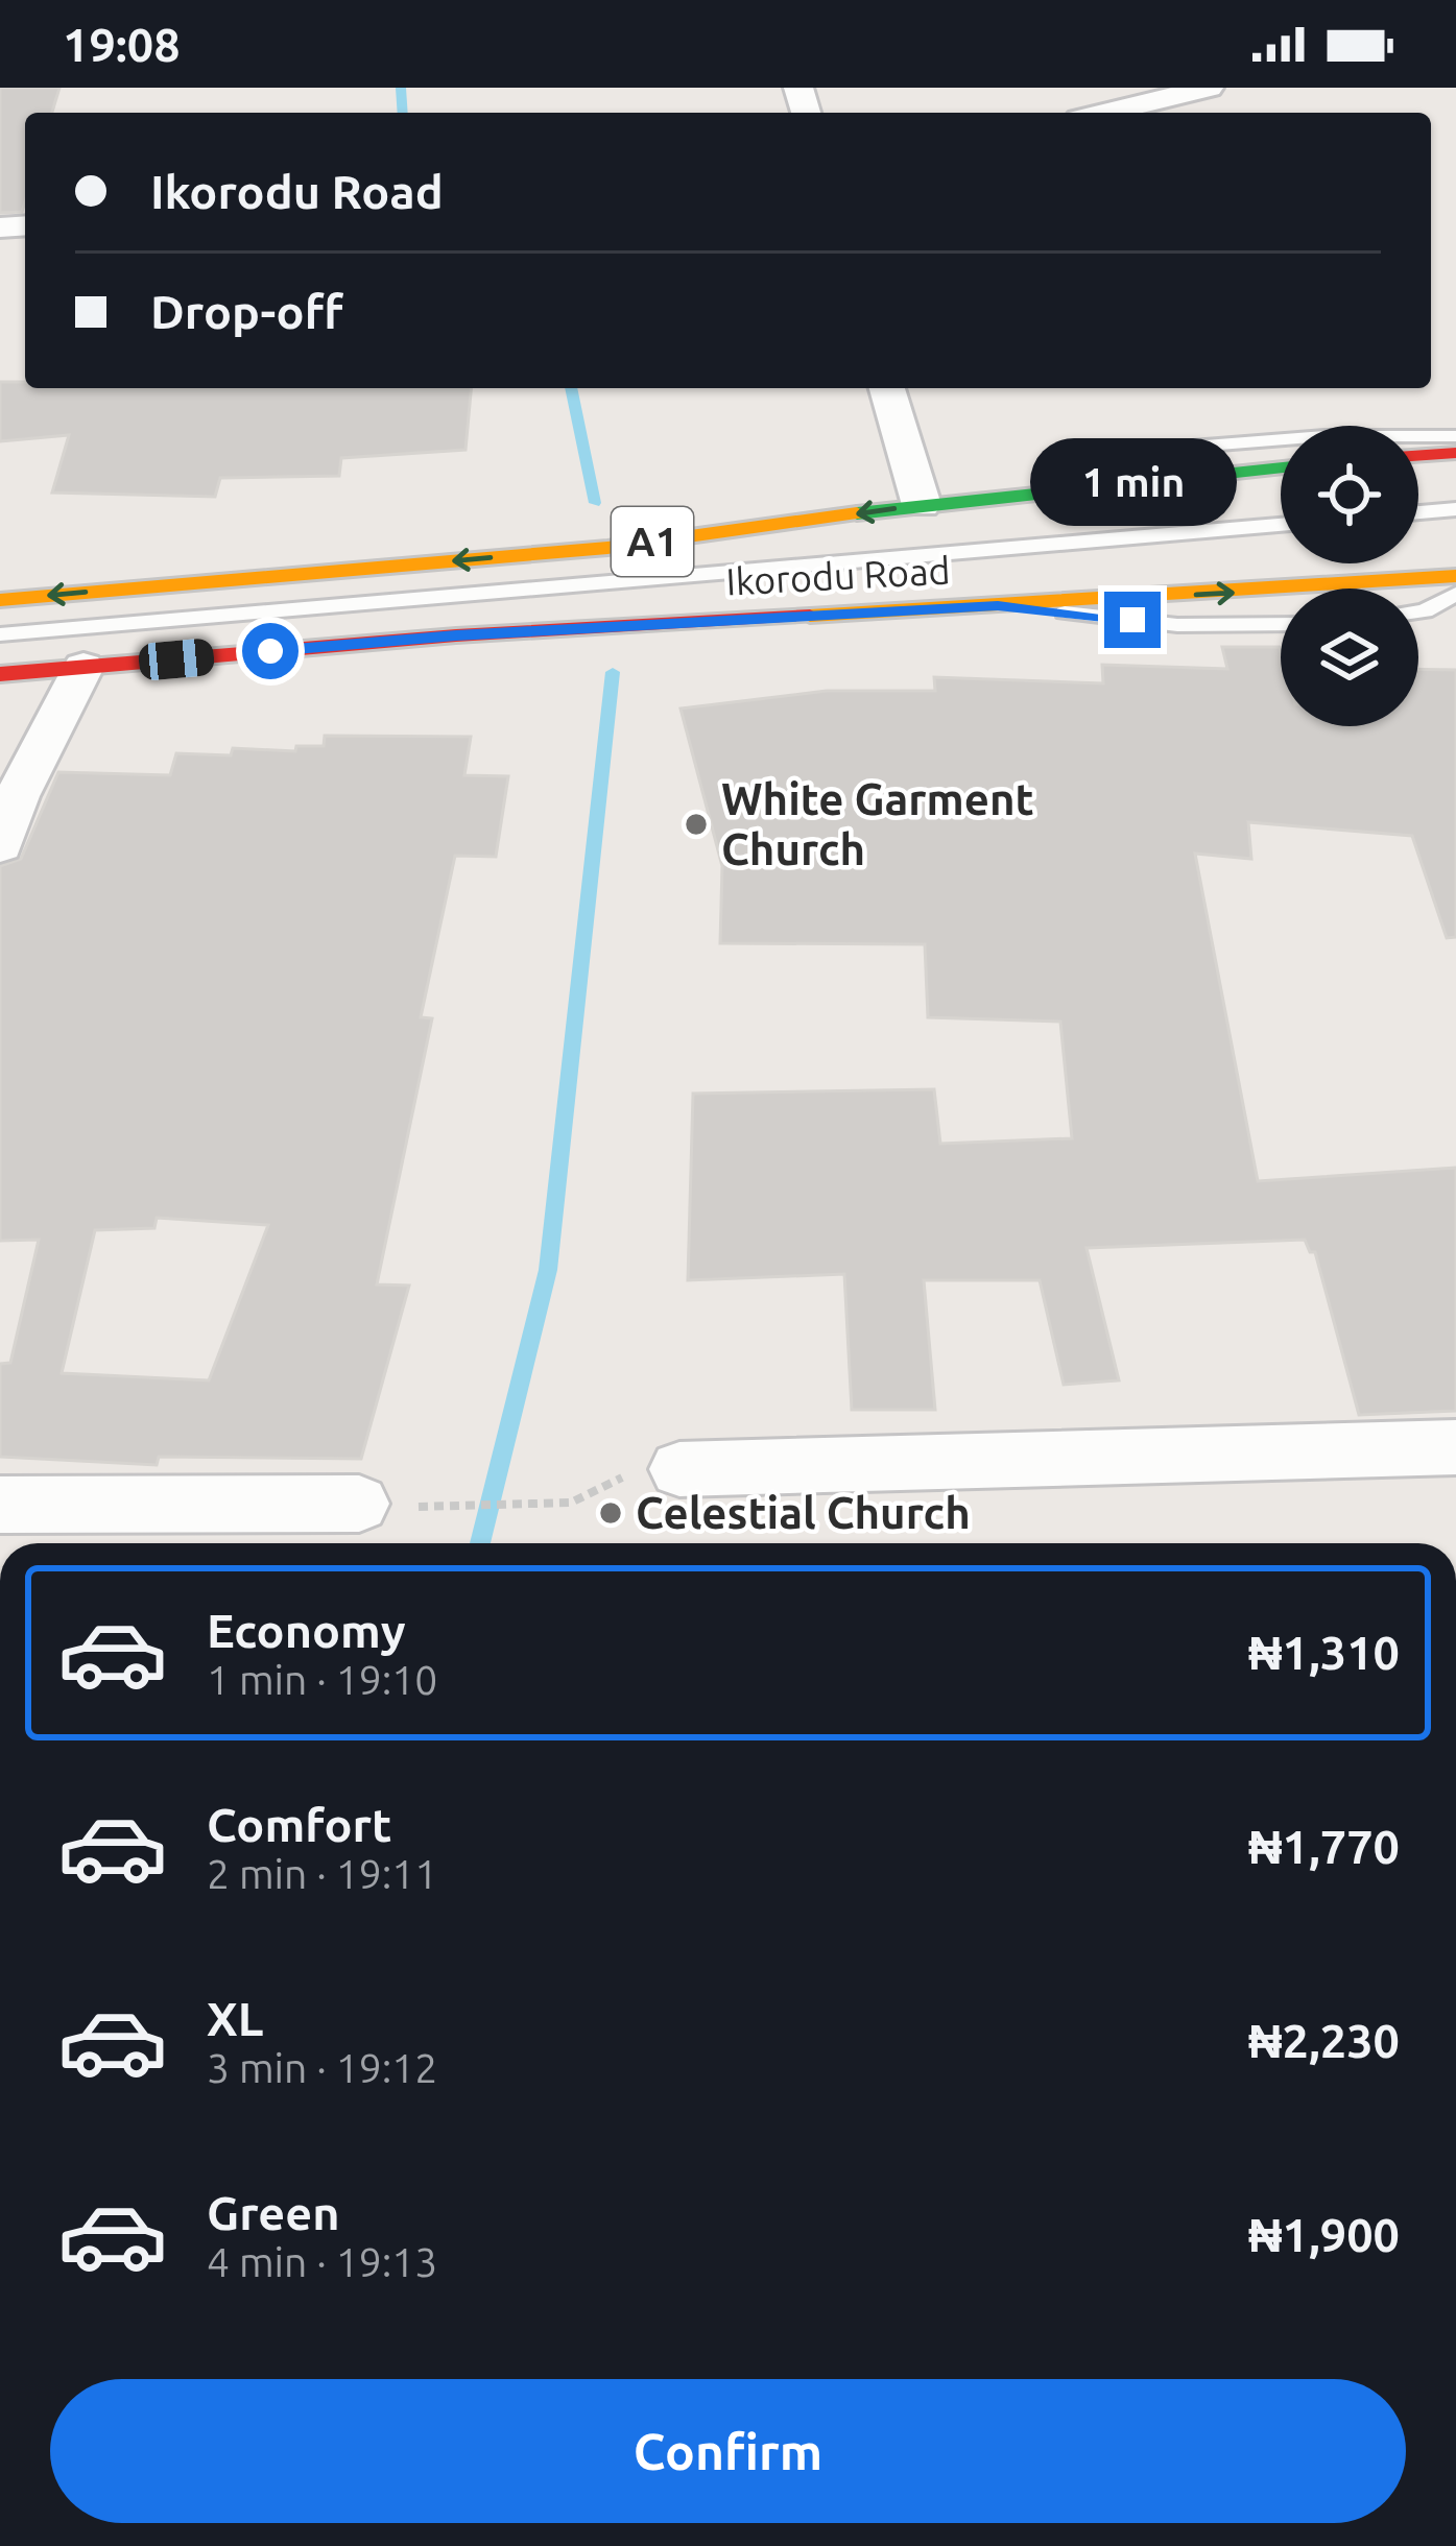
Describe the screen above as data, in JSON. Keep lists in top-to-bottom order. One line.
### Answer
{"streets":{"highway":["A1","Ikorodu Road"]},"places":["White Garment Church","Celestial Church"],"page":{"status":"19:08","banner":["Ikorodu Road","Drop-off"],"bubble":"1 min","list":[{"name":"Economy","note":"1 min · 19:10","value":"₦1,310"},{"name":"Comfort","note":"2 min · 19:11","value":"₦1,770"},{"name":"XL","note":"3 min · 19:12","value":"₦2,230"},{"name":"Green","note":"4 min · 19:13","value":"₦1,900"}],"buttons":"Confirm"}}
